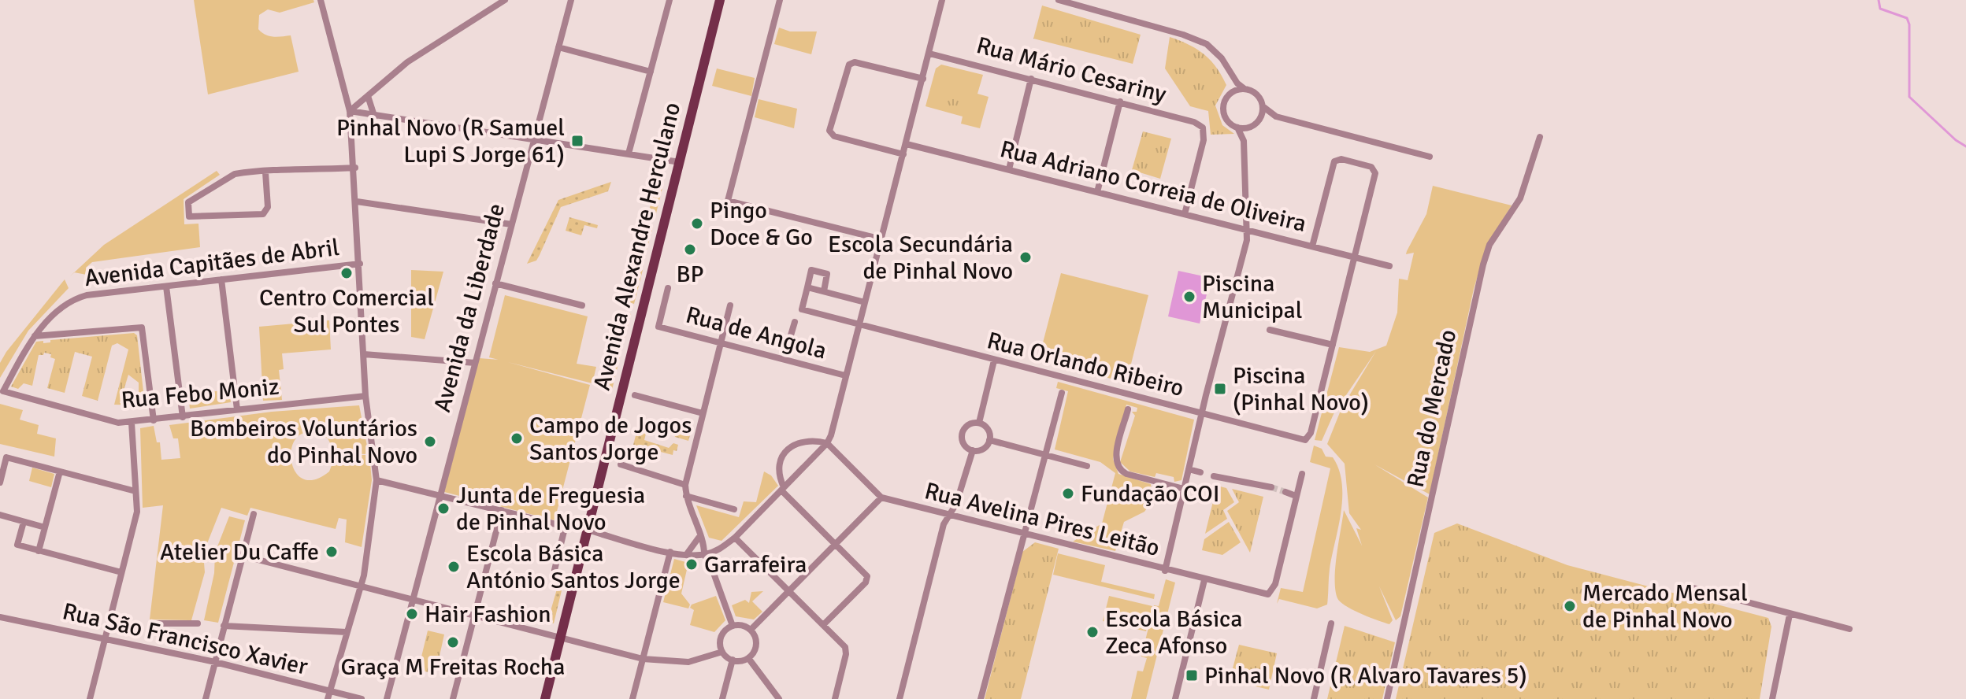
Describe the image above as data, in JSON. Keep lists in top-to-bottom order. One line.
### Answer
{"streets":{"main road":["Avenida Alexandre Herculano"],"street":["Rua Mário Cesariny","Rua Adriano Correia de Oliveira","Avenida Capitães de Abril","Avenida da Liberdade","Rua de Angola","Rua Orlando Ribeiro","Rua Febo Moniz","Rua do Mercado","Rua Avelina Pires Leitão","Rua São Francisco Xavier"]},"crossings":[["Rua Mário Cesariny","Rua Adriano Correia de Oliveira"],["Avenida Capitães de Abril","Rua Febo Moniz"]],"places":{"transit":["Pinhal Novo (R Samuel Lupi S Jorge 61)","Piscina (Pinhal Novo)","Pinhal Novo (R Alvaro Tavares 5)"],"other":["Pingo Doce & Go","BP","Escola Secundária de Pinhal Novo","Centro Comercial Sul Pontes","Piscina Municipal","Campo de Jogos Santos Jorge","Bombeiros Voluntários do Pinhal Novo","Fundação COI","Junta de Freguesia de Pinhal Novo","Atelier Du Caffe","Garrafeira","Escola Básica António Santos Jorge","Mercado Mensal de Pinhal Novo","Hair Fashion","Escola Básica Zeca Afonso","Graça M Freitas Rocha"]}}
